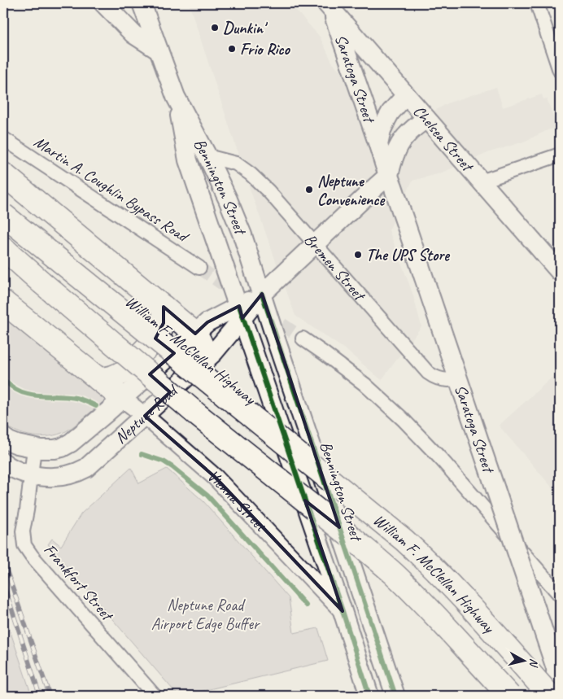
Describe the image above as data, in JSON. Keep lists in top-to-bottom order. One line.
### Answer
{"streets":{"highway":["William F. McClellan Highway"],"main road":["Saratoga Street","Chelsea Street","Bennington Street","Neptune Road"],"street":["Martin A. Coughlin Bypass Road","Bremen Street","Vienna Street","Frankfort Street"]},"crossings":[["Saratoga Street","Chelsea Street"],["Saratoga Street","Bremen Street"],["Saratoga Street","Neptune Road"],["Bennington Street","Bremen Street"],["Bennington Street","Neptune Road"],["Bennington Street","Vienna Street"],["Bremen Street","Neptune Road"],["Neptune Road","Vienna Street"],["Neptune Road","Frankfort Street"]],"parks":["Neptune Road Airport Edge Buffer"],"places":["Dunkin'","Frio Rico","Neptune Convenience","The UPS Store"],"north":"right"}
